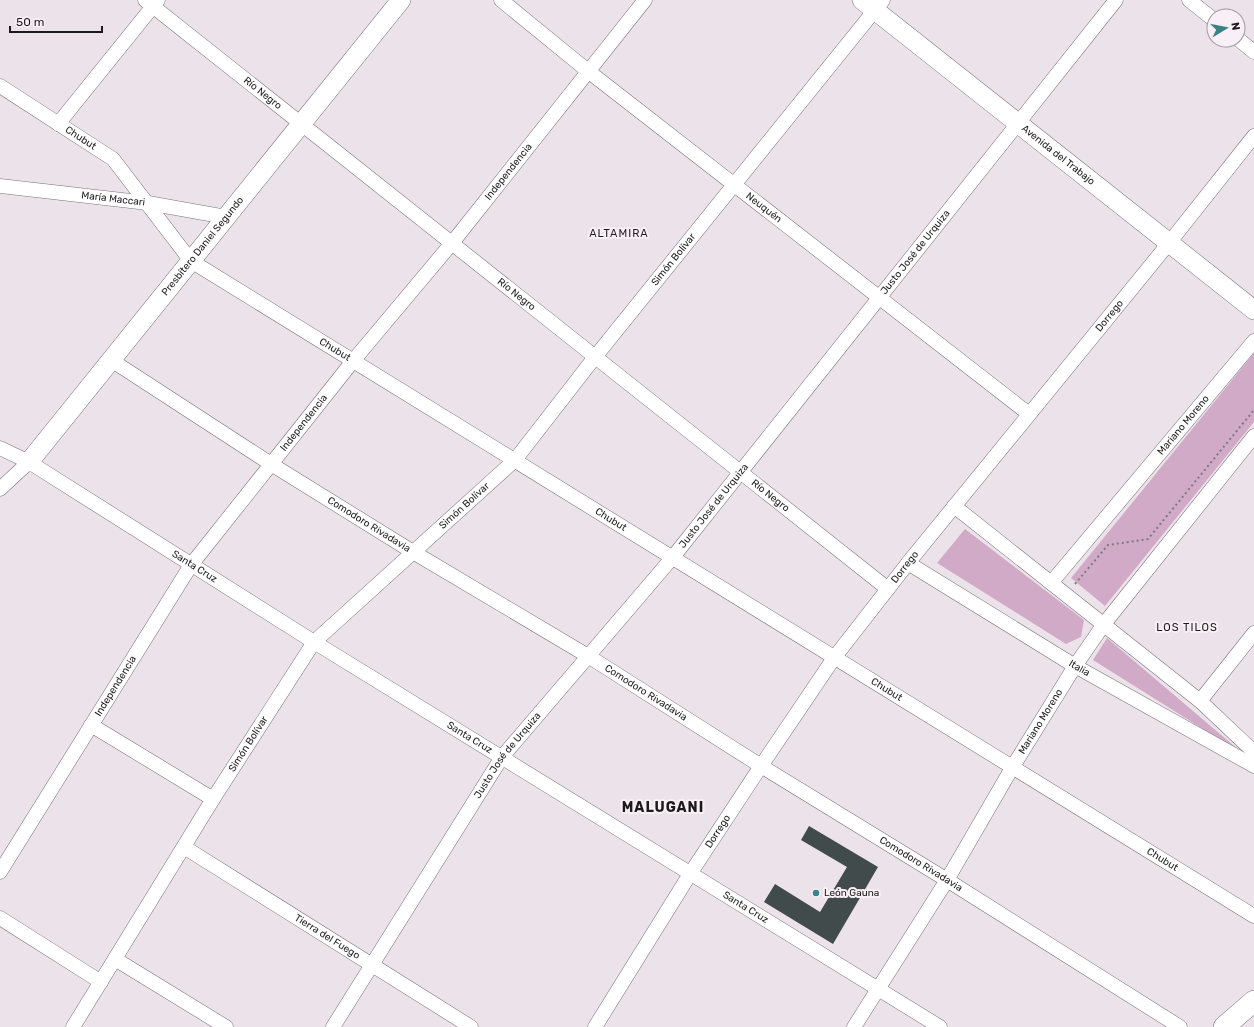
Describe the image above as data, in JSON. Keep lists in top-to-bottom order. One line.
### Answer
{"streets":{"main road":["Avenida del Trabajo","Presbítero Daniel Segundo"],"street":["Río Negro","Chubut","Independencia","María Maccari","Neuquén","Justo José de Urquiza","Simón Bolívar","Dorrego","Mariano Moreno","Comodoro Rivadavia","Santa Cruz","Italia","Tierra del Fuego"]},"crossings":[["Río Negro","Independencia"],["Río Negro","Presbítero Daniel Segundo"],["Río Negro","Justo José de Urquiza"],["Río Negro","Simón Bolívar"],["Río Negro","Dorrego"],["Chubut","Independencia"],["Chubut","María Maccari"],["Chubut","Presbítero Daniel Segundo"],["Chubut","Justo José de Urquiza"],["Chubut","Simón Bolívar"],["Chubut","Dorrego"],["Chubut","Mariano Moreno"],["Avenida del Trabajo","Justo José de Urquiza"],["Avenida del Trabajo","Simón Bolívar"],["Avenida del Trabajo","Dorrego"],["Independencia","Neuquén"],["Independencia","Comodoro Rivadavia"],["Independencia","Santa Cruz"],["María Maccari","Presbítero Daniel Segundo"],["Neuquén","Justo José de Urquiza"],["Neuquén","Simón Bolívar"],["Neuquén","Dorrego"],["Presbítero Daniel Segundo","Comodoro Rivadavia"],["Presbítero Daniel Segundo","Santa Cruz"],["Justo José de Urquiza","Comodoro Rivadavia"],["Justo José de Urquiza","Santa Cruz"],["Justo José de Urquiza","Tierra del Fuego"],["Simón Bolívar","Comodoro Rivadavia"],["Simón Bolívar","Santa Cruz"],["Simón Bolívar","Tierra del Fuego"],["Dorrego","Comodoro Rivadavia"],["Dorrego","Santa Cruz"],["Dorrego","Italia"],["Mariano Moreno","Comodoro Rivadavia"],["Mariano Moreno","Santa Cruz"],["Mariano Moreno","Italia"]],"districts":["ALTAMIRA","LOS TILOS","MALUGANI"],"places":["León Gauna"],"scale_bar":"50 m","north":"right"}
